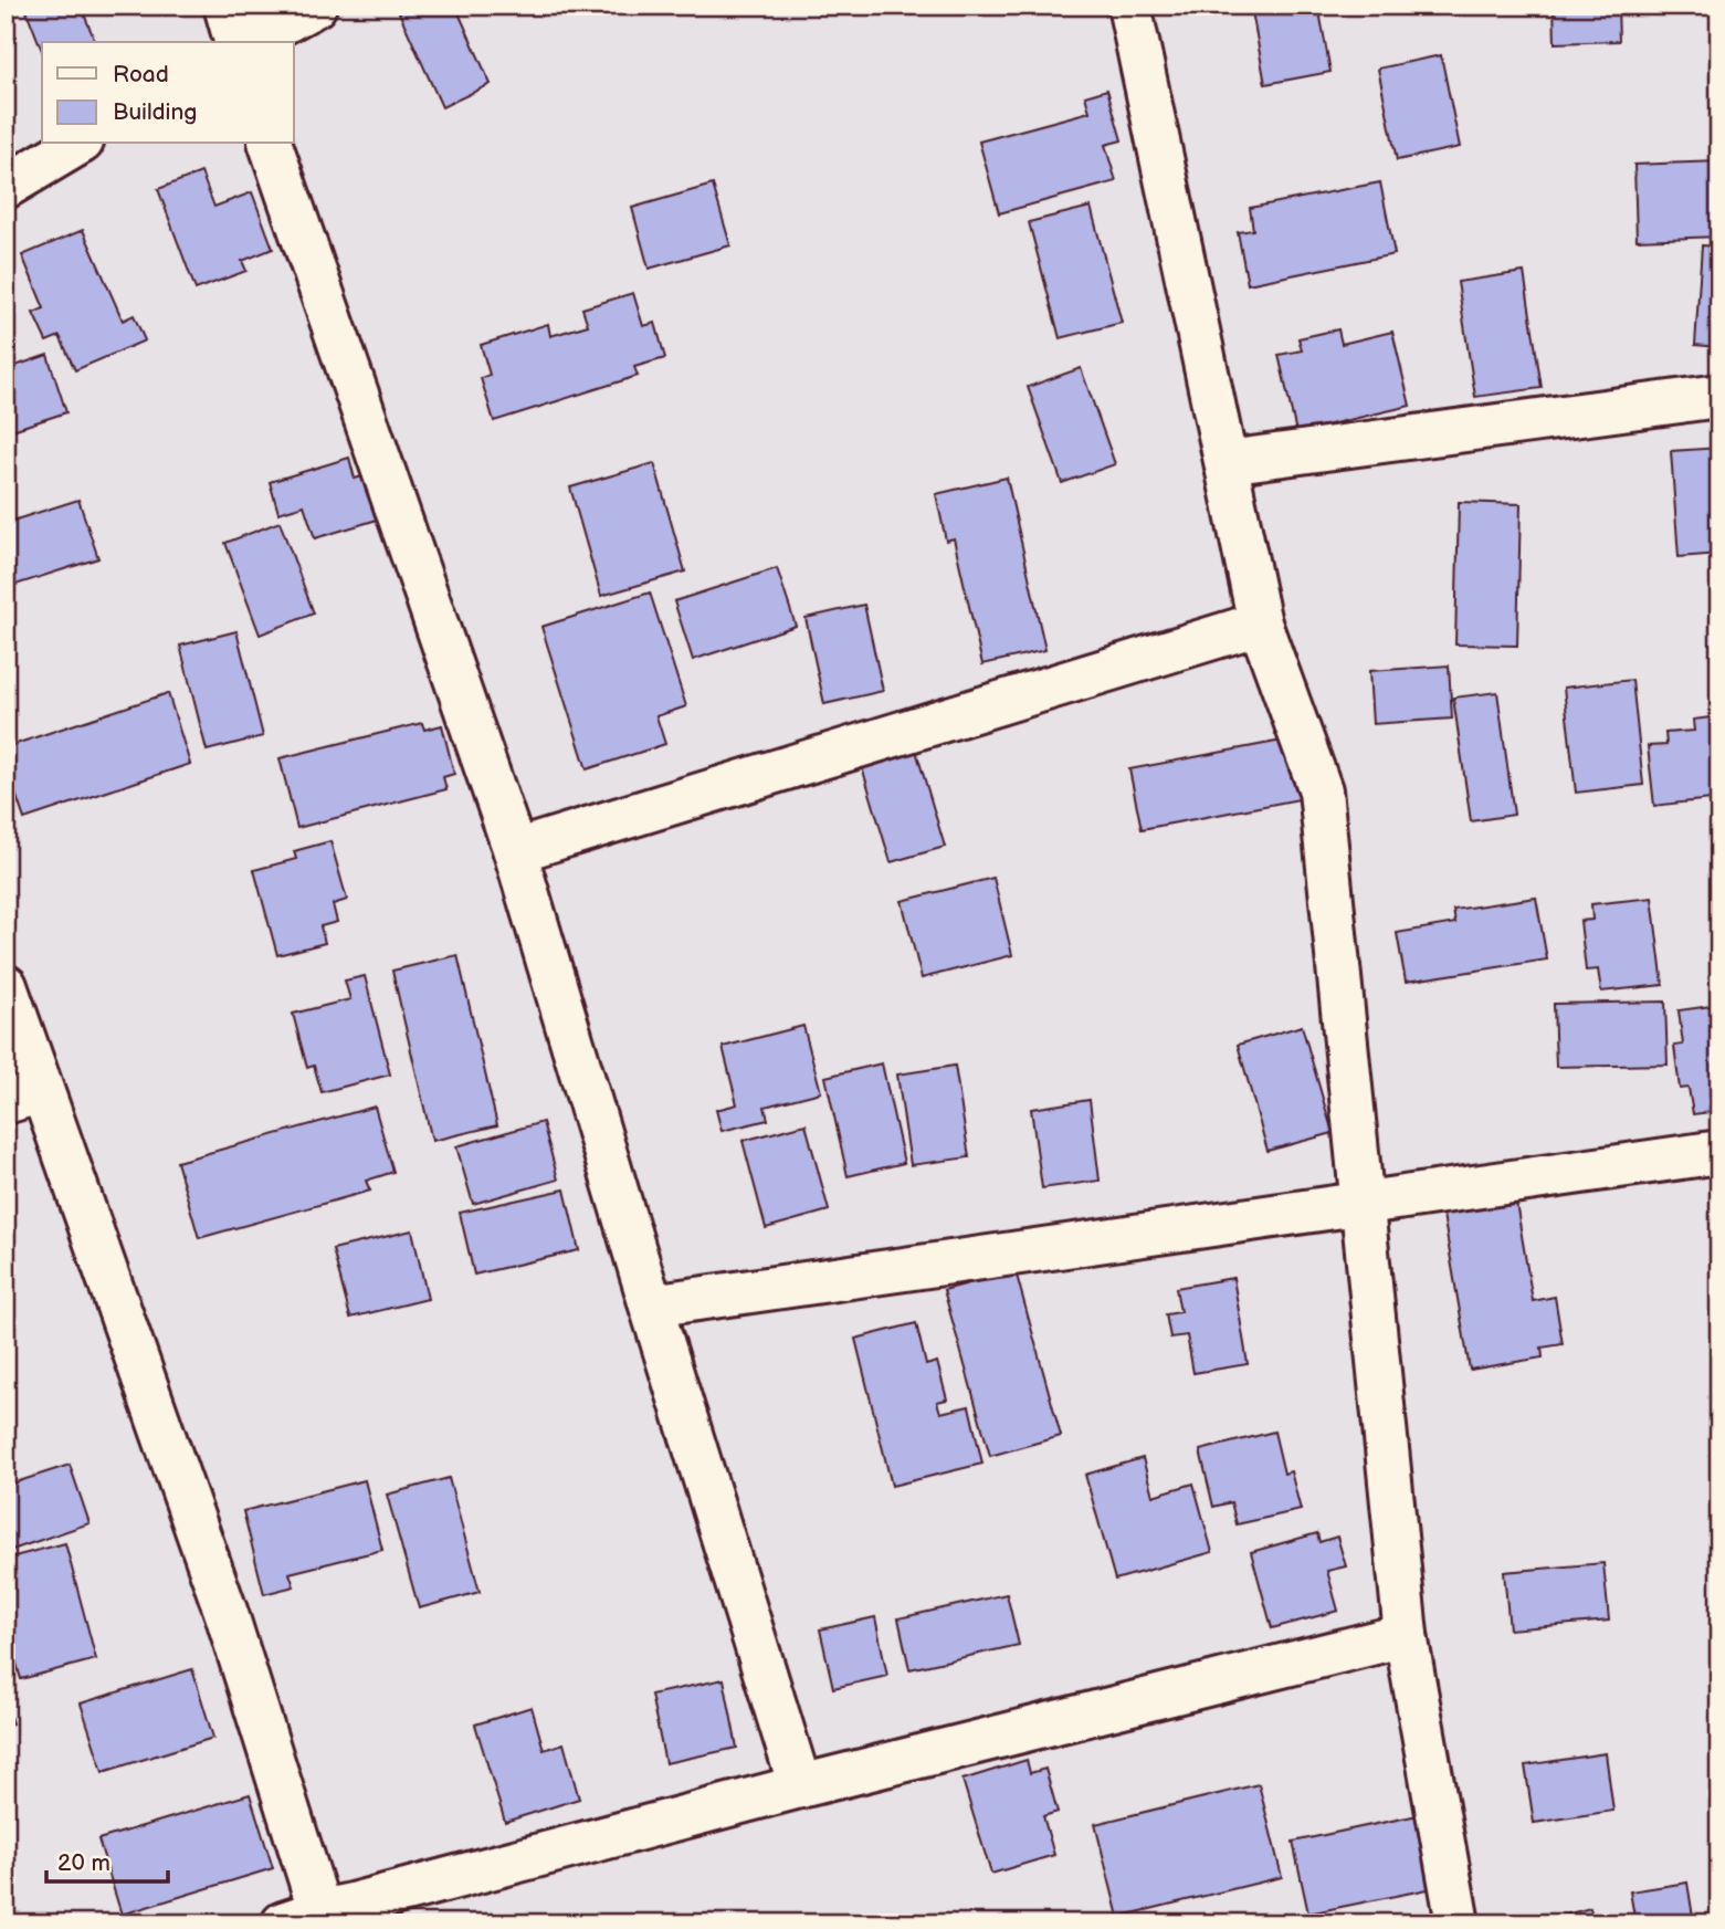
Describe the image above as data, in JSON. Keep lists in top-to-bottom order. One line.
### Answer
{"legend":["Road","Building"],"scale_bar":"20 m"}
